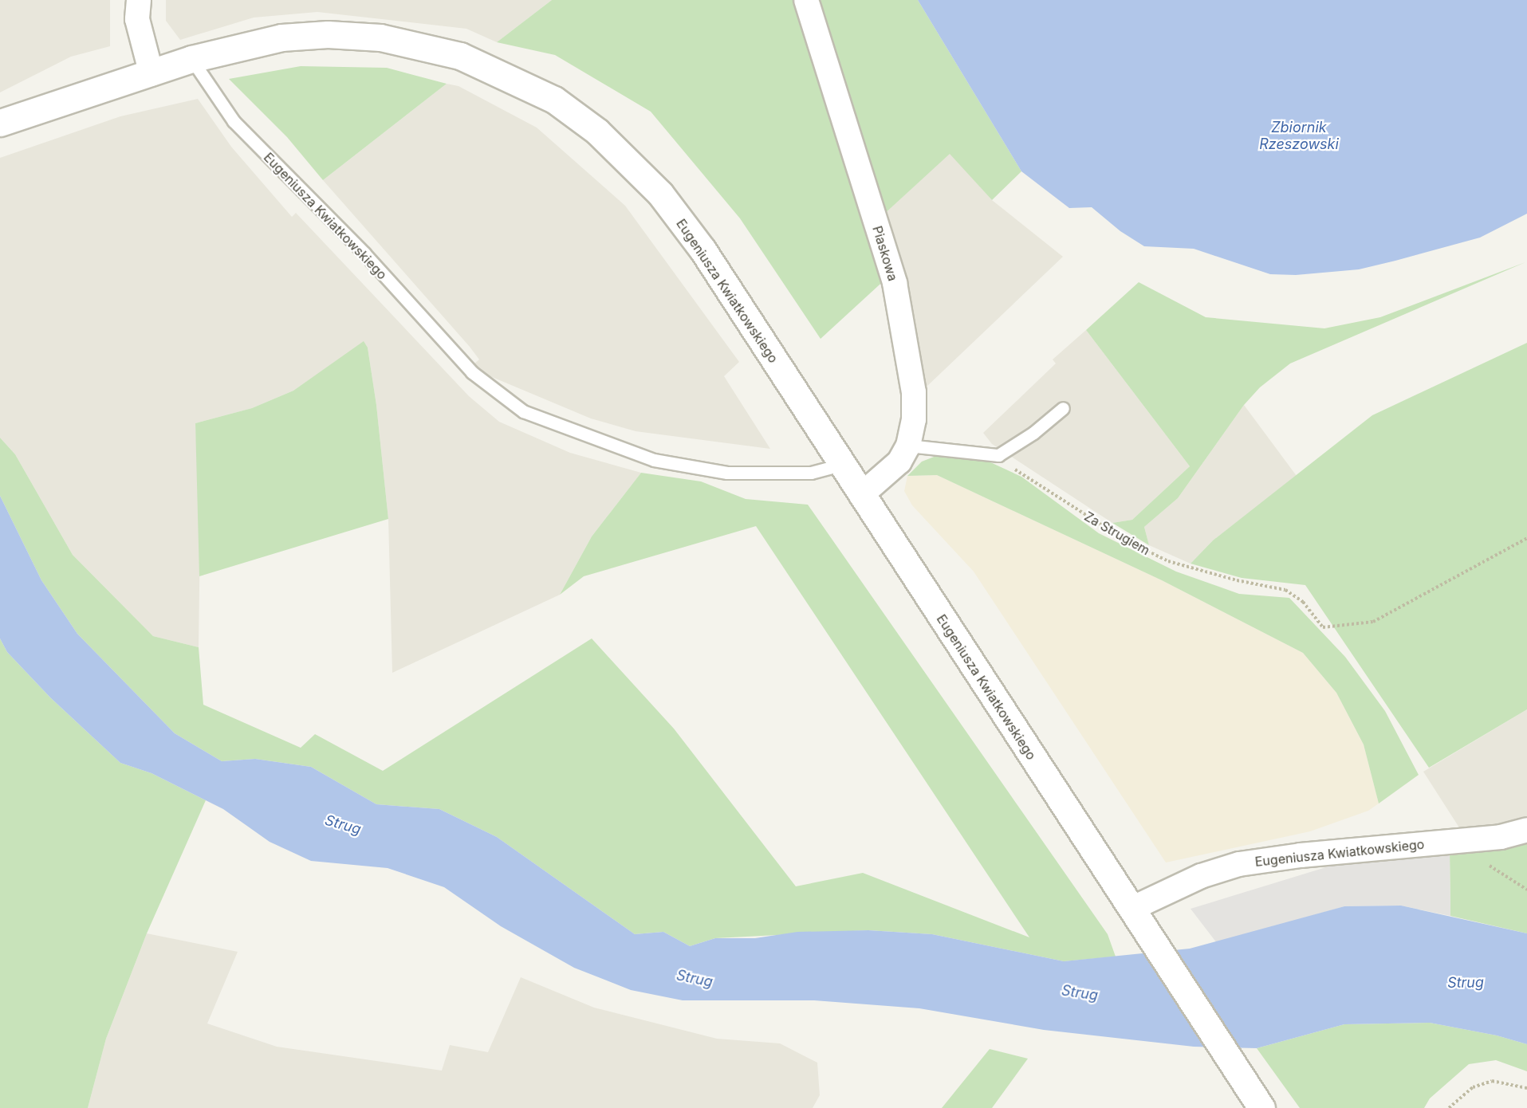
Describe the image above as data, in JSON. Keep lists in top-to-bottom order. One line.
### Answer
{"streets":{"street":["Eugeniusza Kwiatkowskiego","Piaskowa"],"path":["Za Strugiem"]},"crossings":[["Eugeniusza Kwiatkowskiego","Piaskowa"]],"water":["Zbiornik Rzeszowski","Strug"]}
